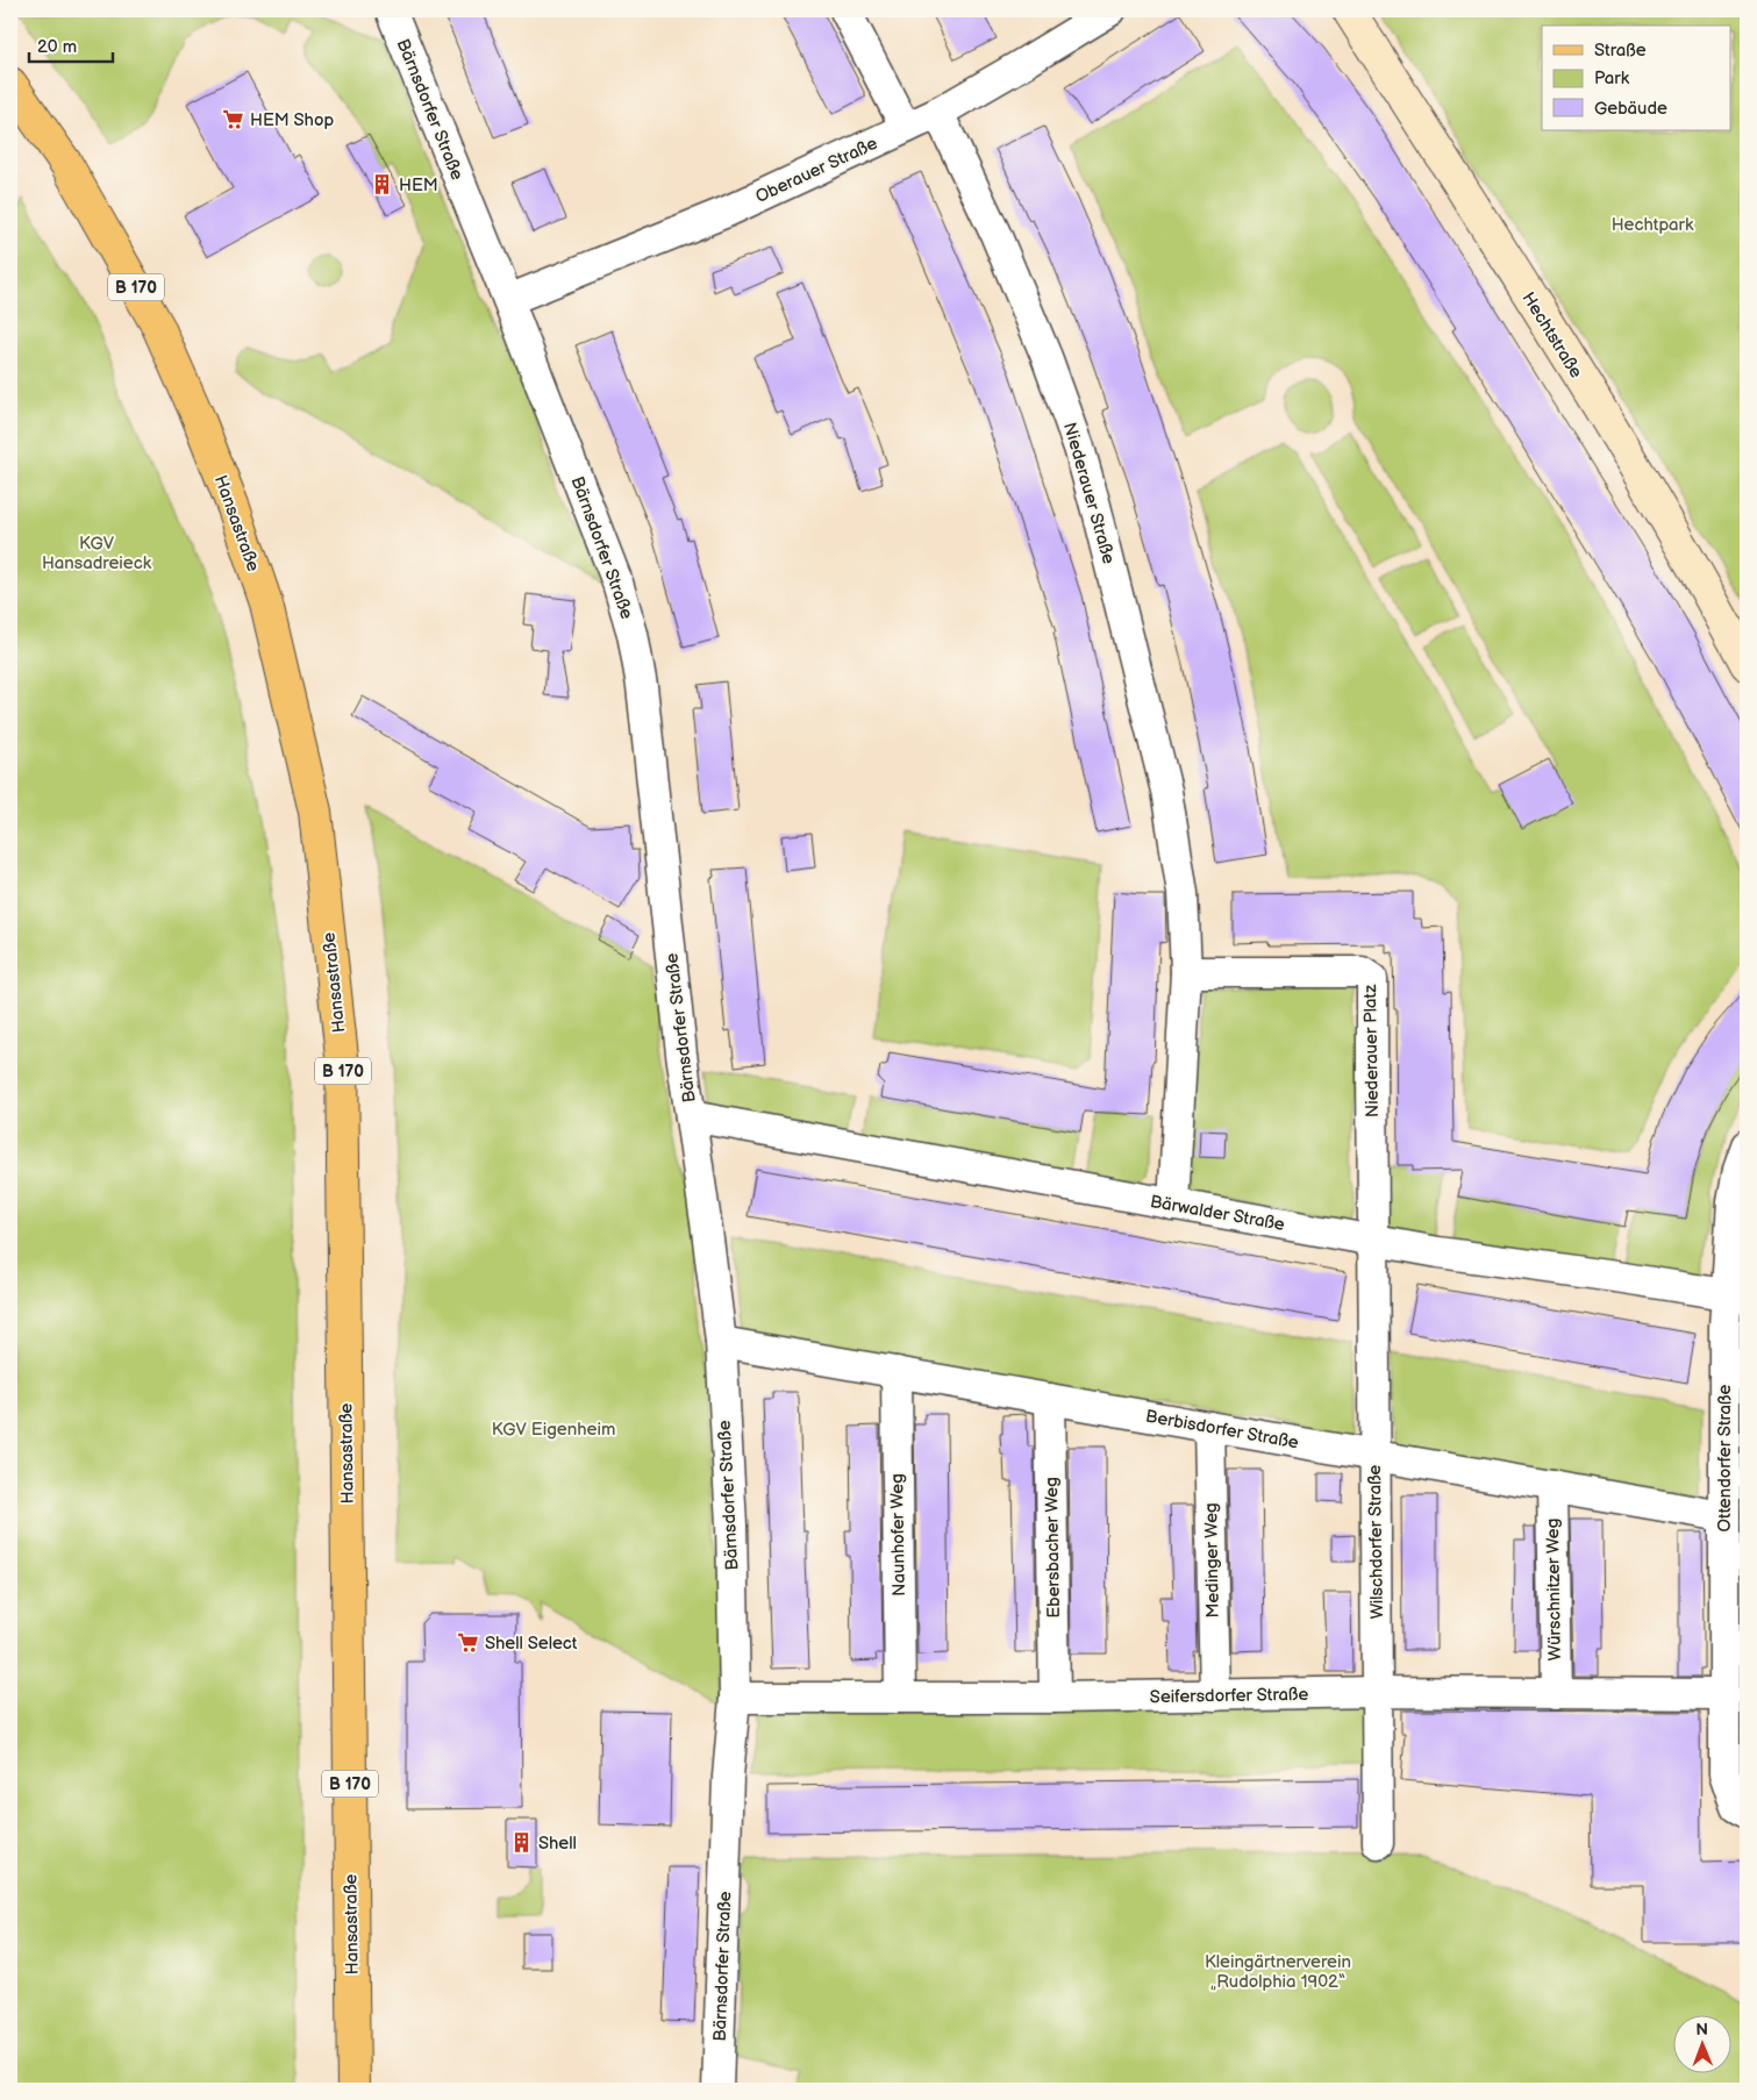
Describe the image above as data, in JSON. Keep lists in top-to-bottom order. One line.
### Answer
{"streets":{"main road":["B 170","Hansastraße"],"street":["Bärnsdorfer Straße","Oberauer Straße","Hechtstraße","Niederauer Straße","Niederauer Platz","Bärwalder Straße","Berbisdorfer Straße","Ottendorfer Straße","Naunhofer Weg","Wilschdorfer Straße","Ebersbacher Weg","Medinger Weg","Würschnitzer Weg","Seifersdorfer Straße"]},"crossings":[["Bärnsdorfer Straße","Oberauer Straße"],["Bärnsdorfer Straße","Bärwalder Straße"],["Bärnsdorfer Straße","Berbisdorfer Straße"],["Bärnsdorfer Straße","Seifersdorfer Straße"],["Oberauer Straße","Niederauer Straße"],["Niederauer Straße","Niederauer Platz"],["Niederauer Platz","Bärwalder Straße"],["Niederauer Platz","Wilschdorfer Straße"],["Bärwalder Straße","Ottendorfer Straße"],["Bärwalder Straße","Wilschdorfer Straße"],["Berbisdorfer Straße","Ottendorfer Straße"],["Berbisdorfer Straße","Naunhofer Weg"],["Berbisdorfer Straße","Wilschdorfer Straße"],["Berbisdorfer Straße","Ebersbacher Weg"],["Berbisdorfer Straße","Medinger Weg"],["Berbisdorfer Straße","Würschnitzer Weg"],["Ottendorfer Straße","Seifersdorfer Straße"],["Naunhofer Weg","Seifersdorfer Straße"],["Wilschdorfer Straße","Seifersdorfer Straße"],["Ebersbacher Weg","Seifersdorfer Straße"],["Medinger Weg","Seifersdorfer Straße"],["Würschnitzer Weg","Seifersdorfer Straße"]],"parks":["Hechtpark","KGV Hansadreieck","KGV Eigenheim","Kleingärtnerverein „Rudolphia 1902“"],"places":{"supermarket":["HEM Shop","Shell Select"],"building":["HEM","Shell"]},"legend":["Straße","Park","Gebäude"],"scale_bar":"20 m","north":"top"}
